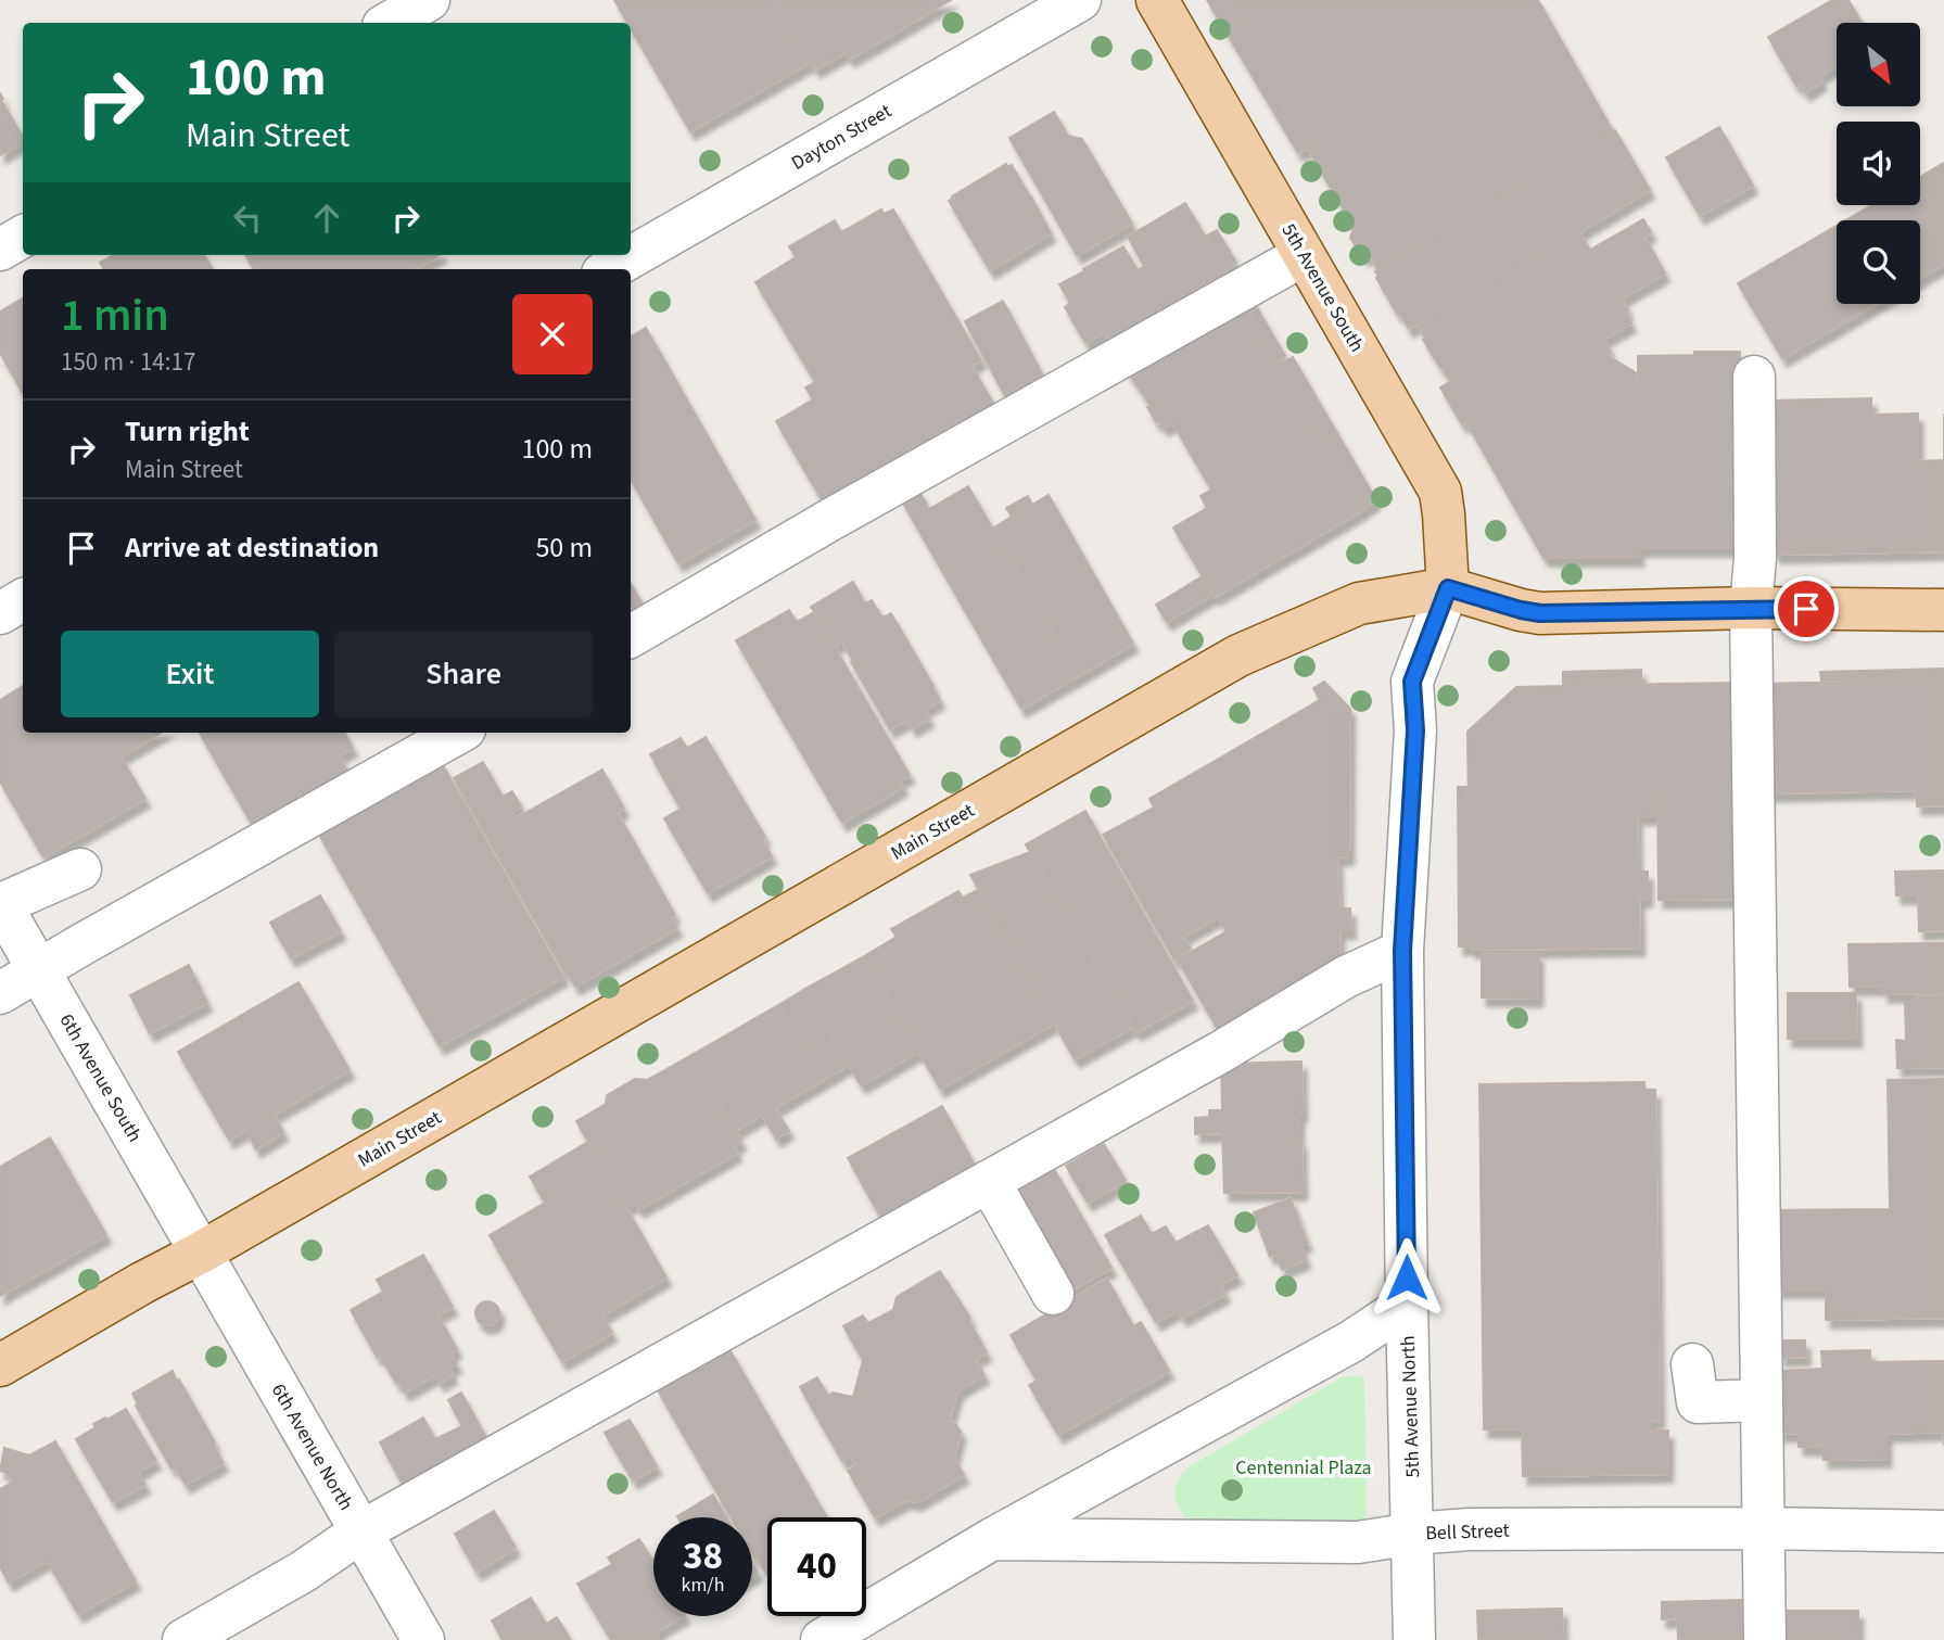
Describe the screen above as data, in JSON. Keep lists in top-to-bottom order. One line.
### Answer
{"streets":{"main road":["5th Avenue South","Main Street"],"street":["Dayton Street","6th Avenue South","5th Avenue North","6th Avenue North","Bell Street"]},"crossings":[["5th Avenue South","Main Street"],["5th Avenue South","5th Avenue North"],["Main Street","6th Avenue South"],["Main Street","5th Avenue North"],["Main Street","6th Avenue North"],["6th Avenue South","6th Avenue North"],["5th Avenue North","Bell Street"]],"parks":["Centennial Plaza"],"north":"bottom right","page":{"turn":["100 m","Main Street"],"heading":["1 min","150 m · 14:17"],"list":[{"name":"Turn right","note":"Main Street","value":"100 m"},{"name":"Arrive at destination","value":"50 m"}],"buttons":["Exit","Share"],"speed":"38 km/h","limit":"40"}}
